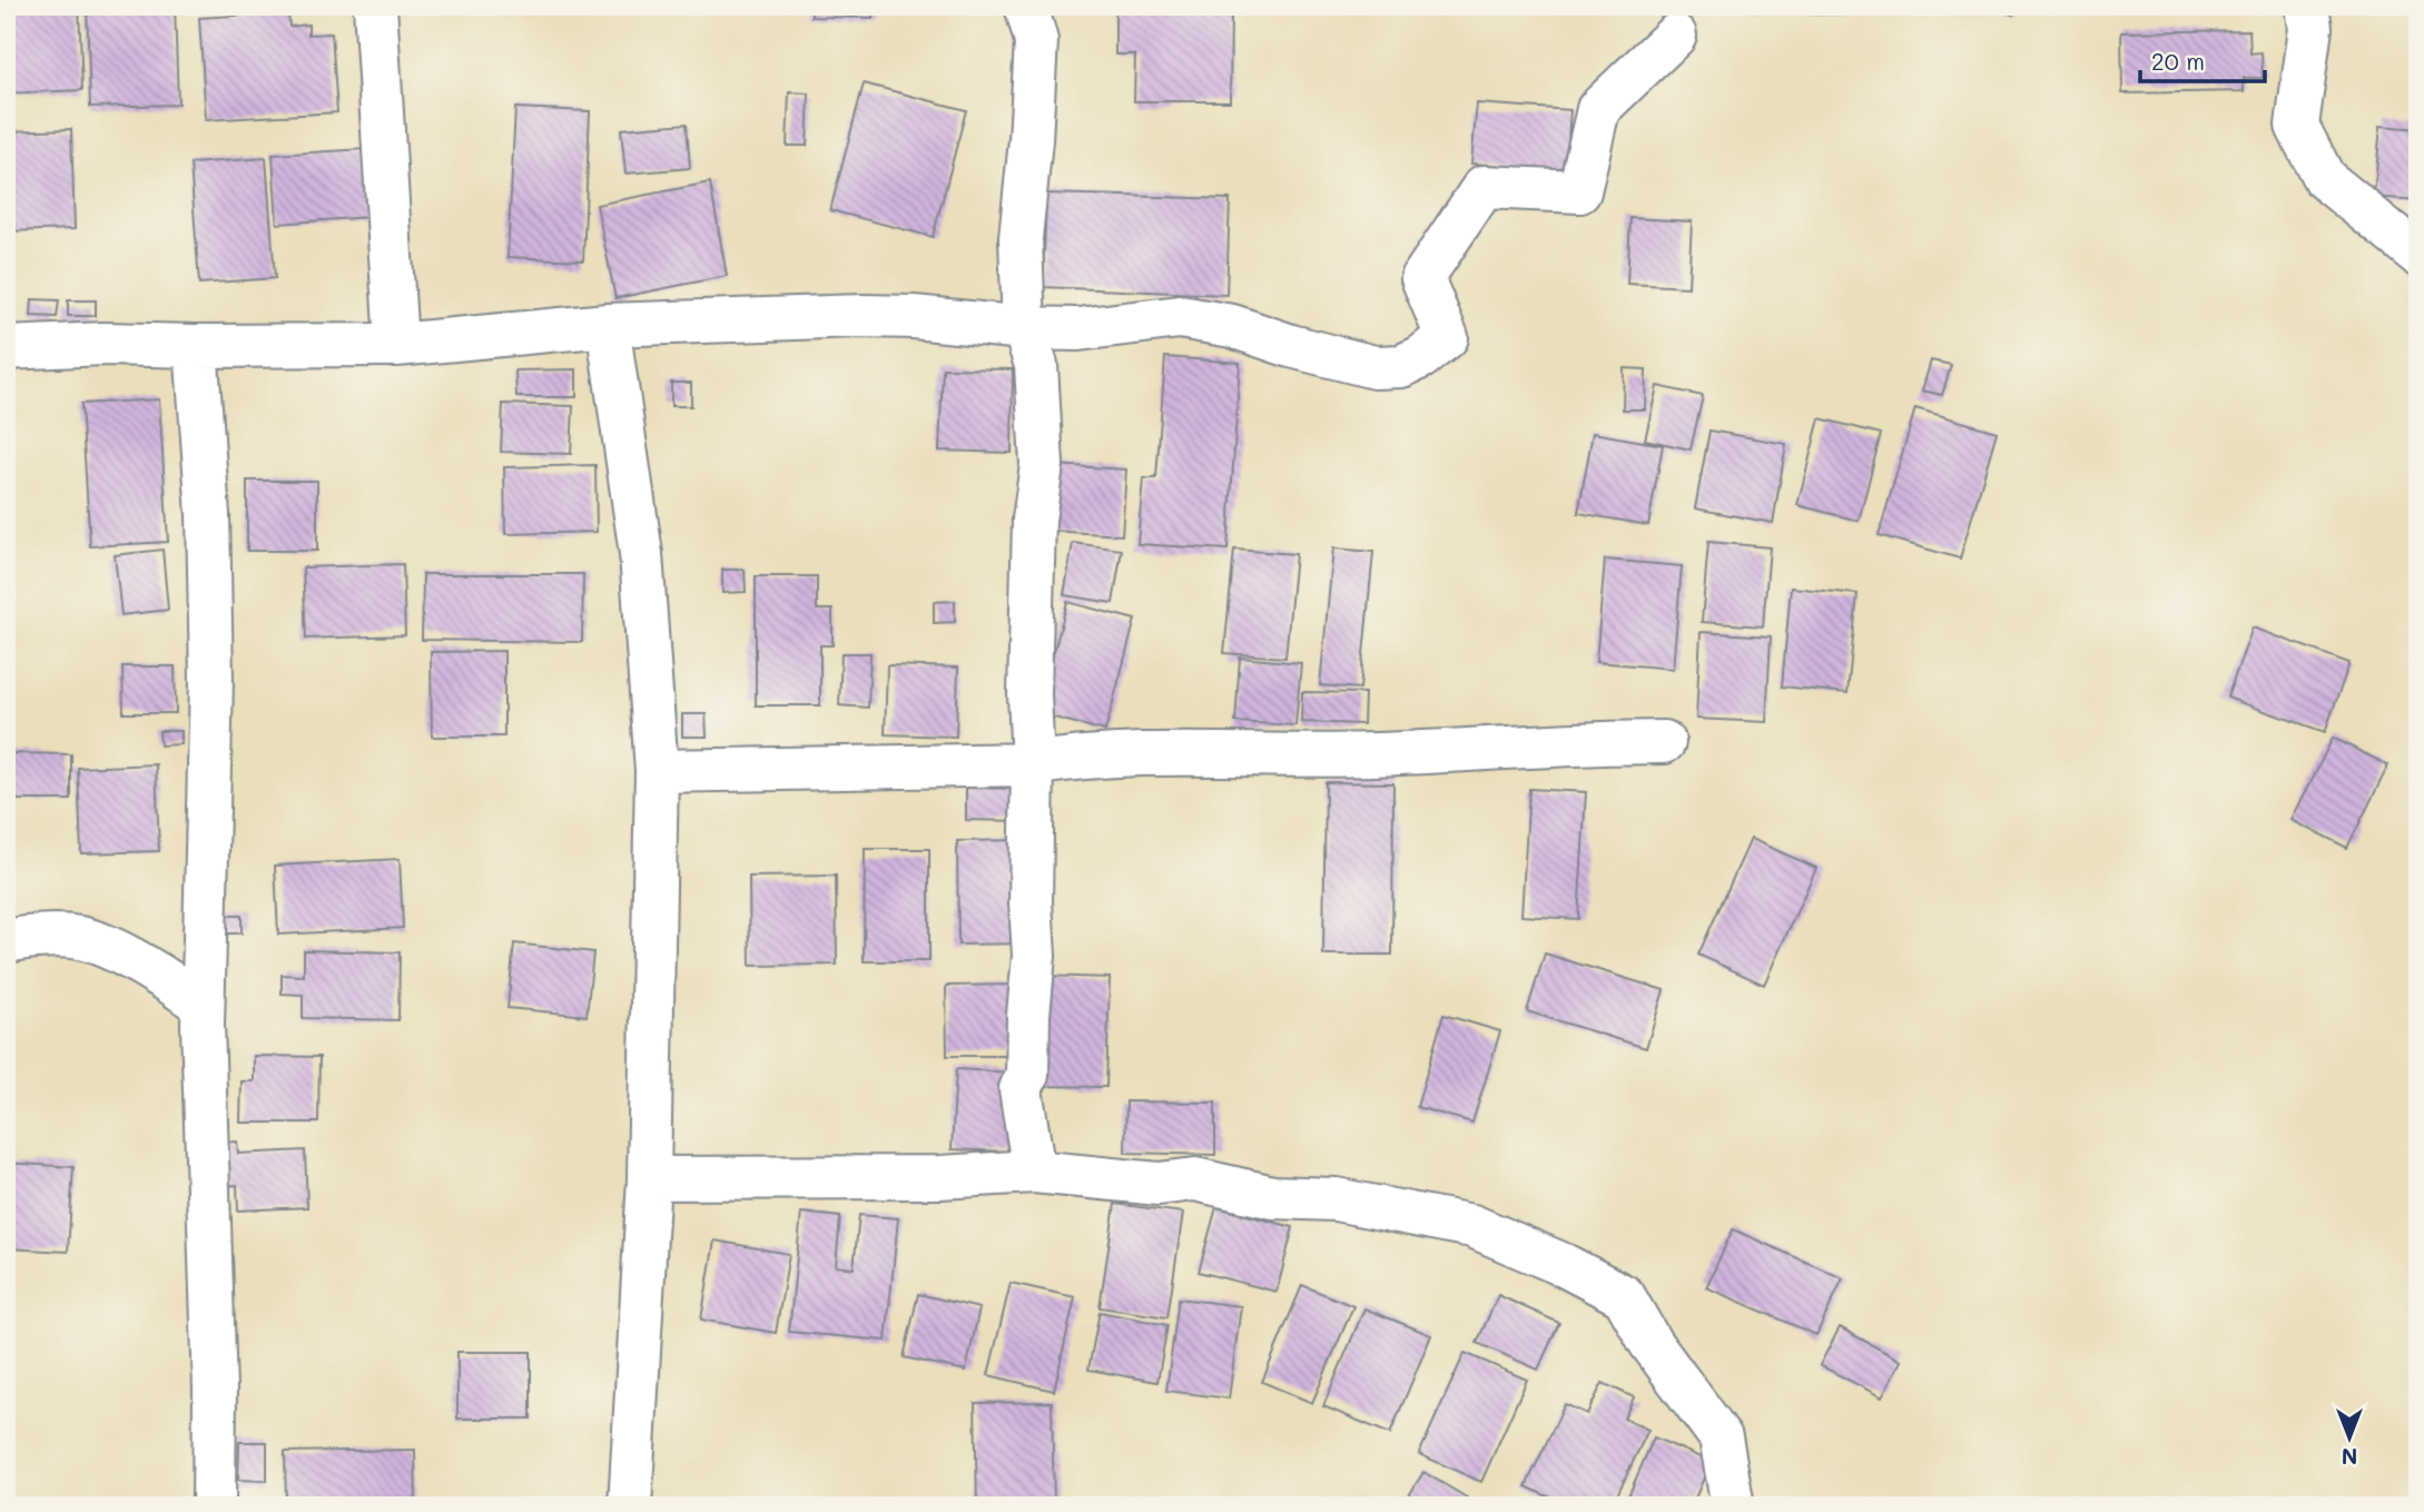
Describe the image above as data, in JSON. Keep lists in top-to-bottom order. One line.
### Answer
{"scale_bar":"20 m","north":"bottom"}
